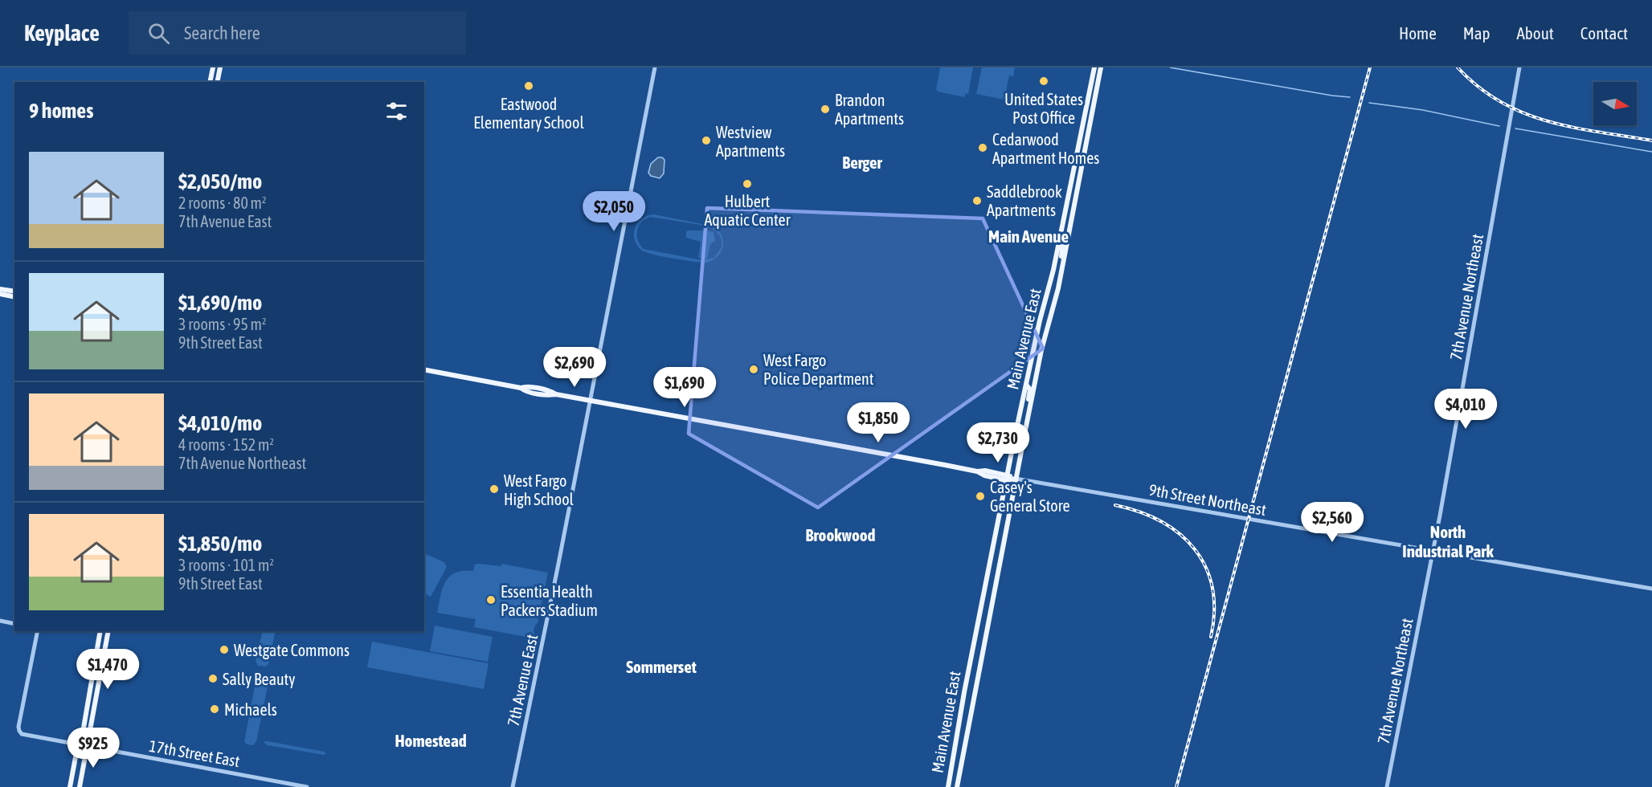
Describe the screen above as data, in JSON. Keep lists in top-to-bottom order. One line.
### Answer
{"streets":{"main road":["Main Avenue East"],"street":["7th Avenue Northeast","9th Street Northeast","7th Avenue East","17th Street East"]},"crossings":[["7th Avenue Northeast","9th Street Northeast"],["Main Avenue East","9th Street Northeast"]],"districts":["Berger","Main Avenue","North Industrial Park","Brookwood","Sommerset","Homestead"],"places":["United States Post Office","Eastwood Elementary School","Brandon Apartments","Westview Apartments","Cedarwood Apartment Homes","Hulbert Aquatic Center","Saddlebrook Apartments","West Fargo Police Department","West Fargo High School","Casey's General Store","Essentia Health Packers Stadium","Westgate Commons","Sally Beauty","Michaels"],"north":"right","page":{"header":"Keyplace","search":"Search here","nav":["Home","Map","About","Contact"],"heading":"9 homes","list":[{"name":"$2,050/mo","note":"2 rooms · 80 m² · 7th Avenue East"},{"name":"$1,690/mo","note":"3 rooms · 95 m² · 9th Street East"},{"name":"$4,010/mo","note":"4 rooms · 152 m² · 7th Avenue Northeast"},{"name":"$1,850/mo","note":"3 rooms · 101 m² · 9th Street East"}],"price":["$2,050","$2,690","$1,690","$4,010","$1,850","$2,730","$2,560","$1,470","$925"]}}
